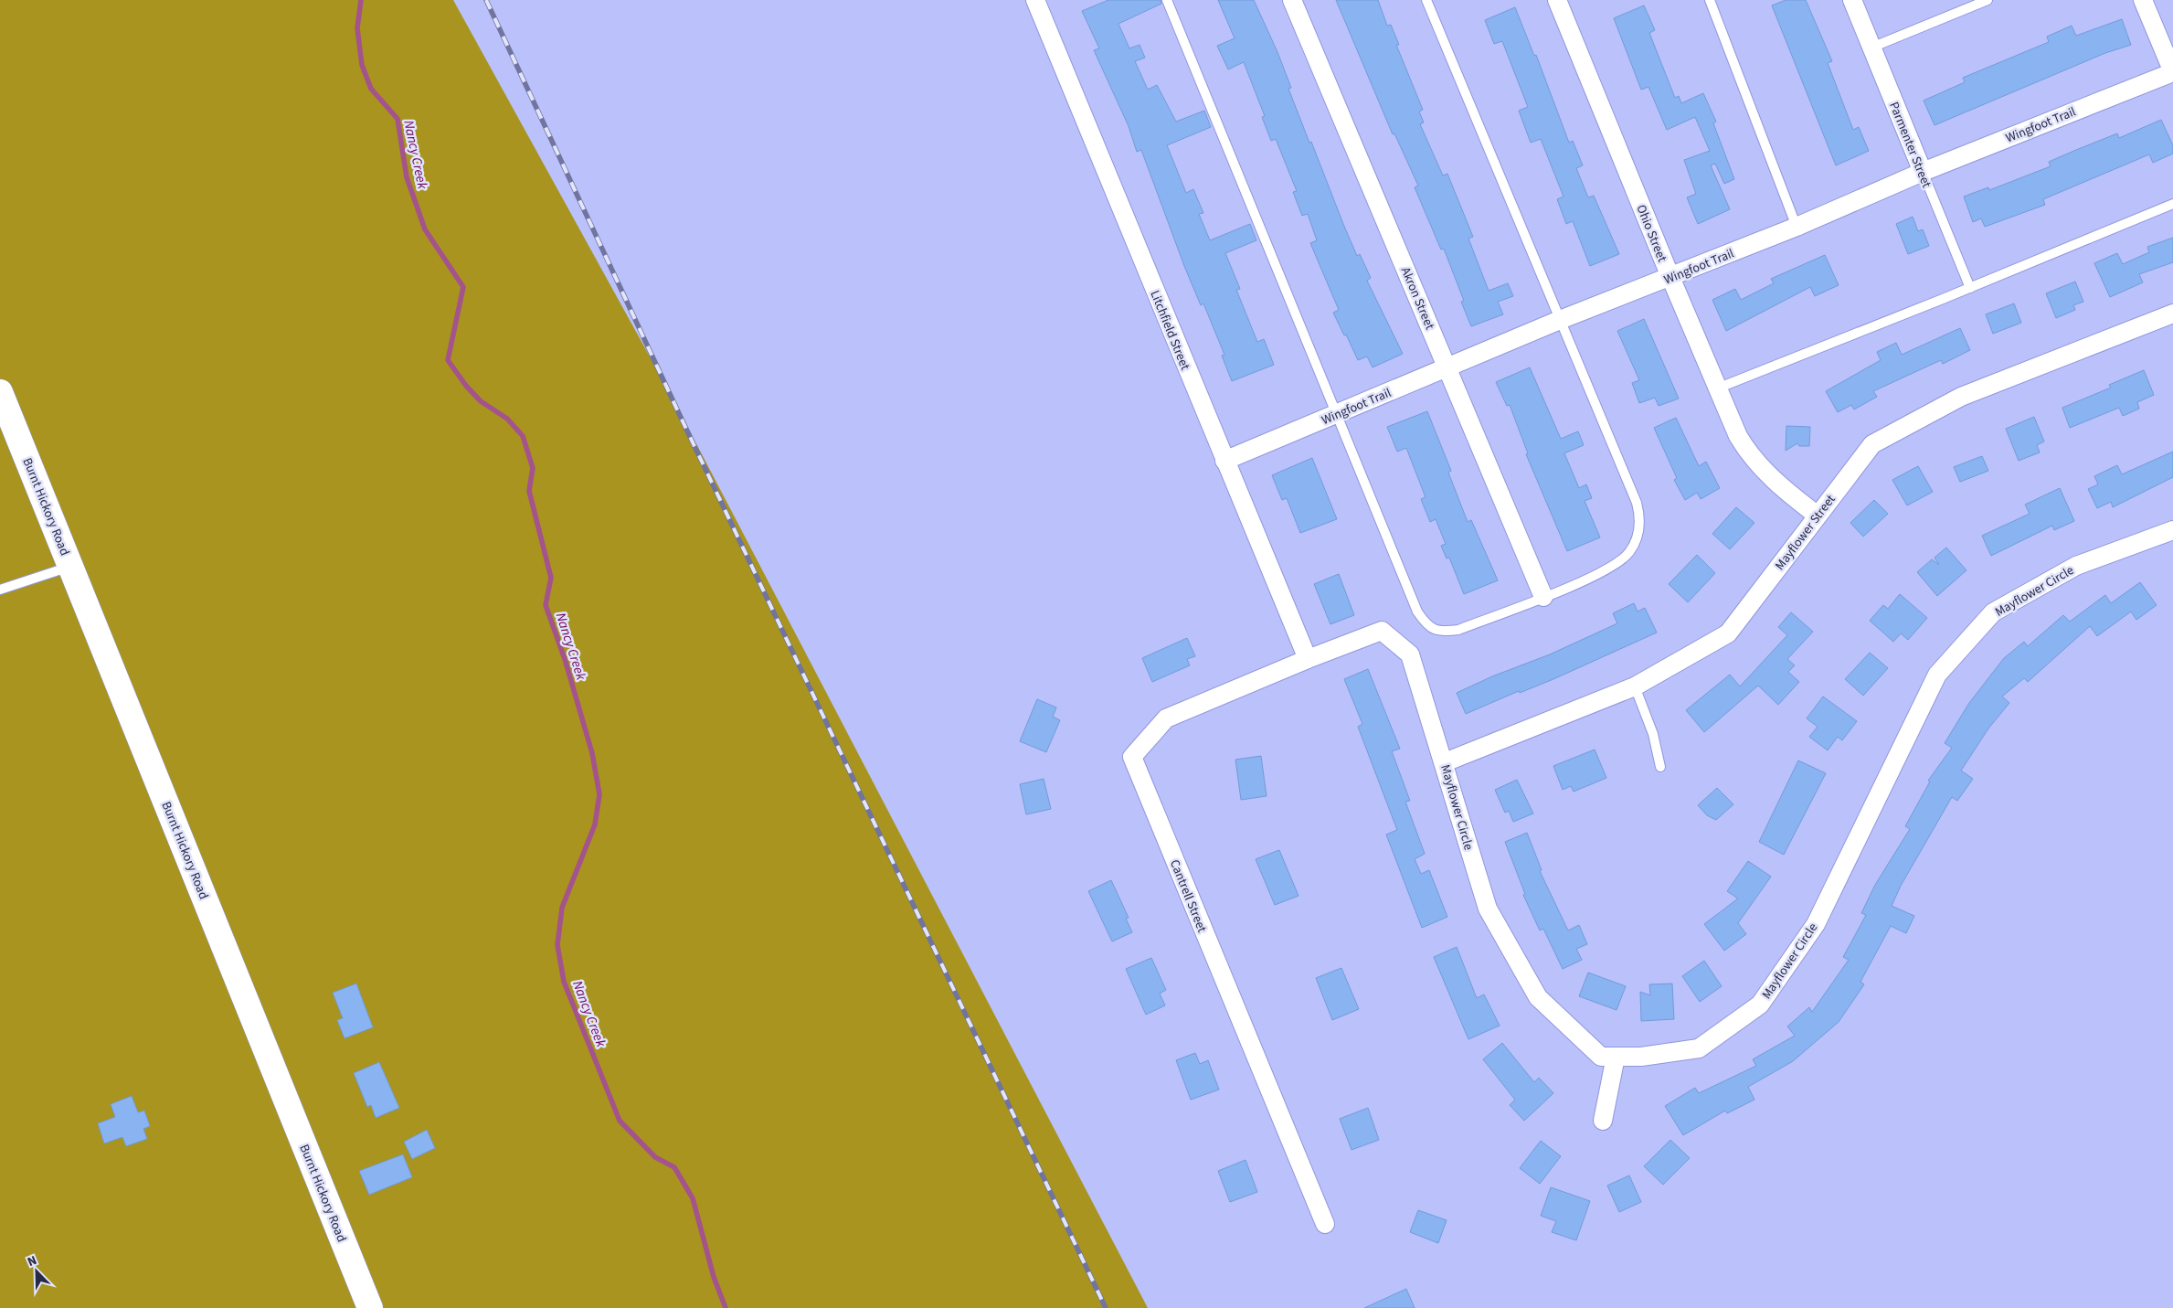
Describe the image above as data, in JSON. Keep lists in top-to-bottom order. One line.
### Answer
{"streets":{"main road":["Burnt Hickory Road"],"street":["Wingfoot Trail","Parmenter Street","Ohio Street","Akron Street","Litchfield Street","Mayflower Street","Mayflower Circle","Cantrell Street"]},"crossings":[["Wingfoot Trail","Parmenter Street"],["Wingfoot Trail","Ohio Street"],["Wingfoot Trail","Akron Street"],["Wingfoot Trail","Litchfield Street"],["Ohio Street","Mayflower Street"],["Litchfield Street","Mayflower Circle"],["Litchfield Street","Cantrell Street"],["Mayflower Street","Mayflower Circle"],["Mayflower Circle","Cantrell Street"]],"water":["Nancy Creek"],"north":"top left"}
